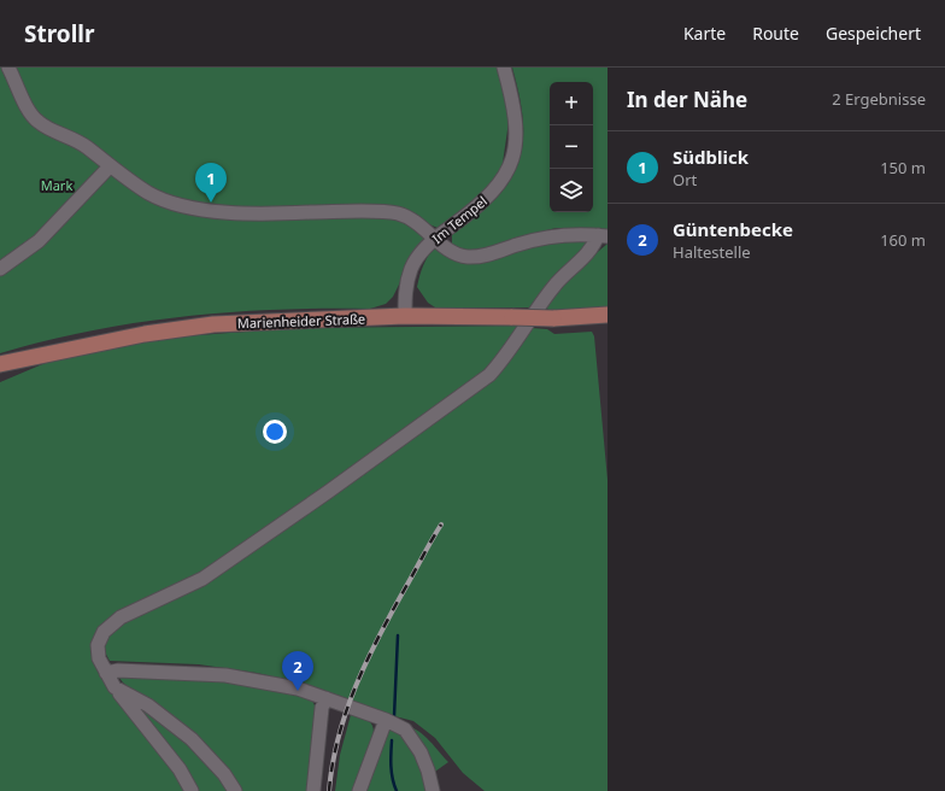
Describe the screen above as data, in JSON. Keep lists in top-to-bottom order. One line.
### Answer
{"streets":{"main road":["Marienheider Straße"],"street":["Im Tempel"]},"crossings":[["Im Tempel","Marienheider Straße"]],"parks":["Mark"],"page":{"header":"Strollr","nav":["Karte","Route","Gespeichert"],"heading":["In der Nähe","2 Ergebnisse"],"map_buttons":["+","−"],"list":[{"mark":"1","name":"Südblick","note":"Ort","value":"150 m"},{"mark":"2","name":"Güntenbecke","note":"Haltestelle","value":"160 m"}],"pins":["1","2"]}}
